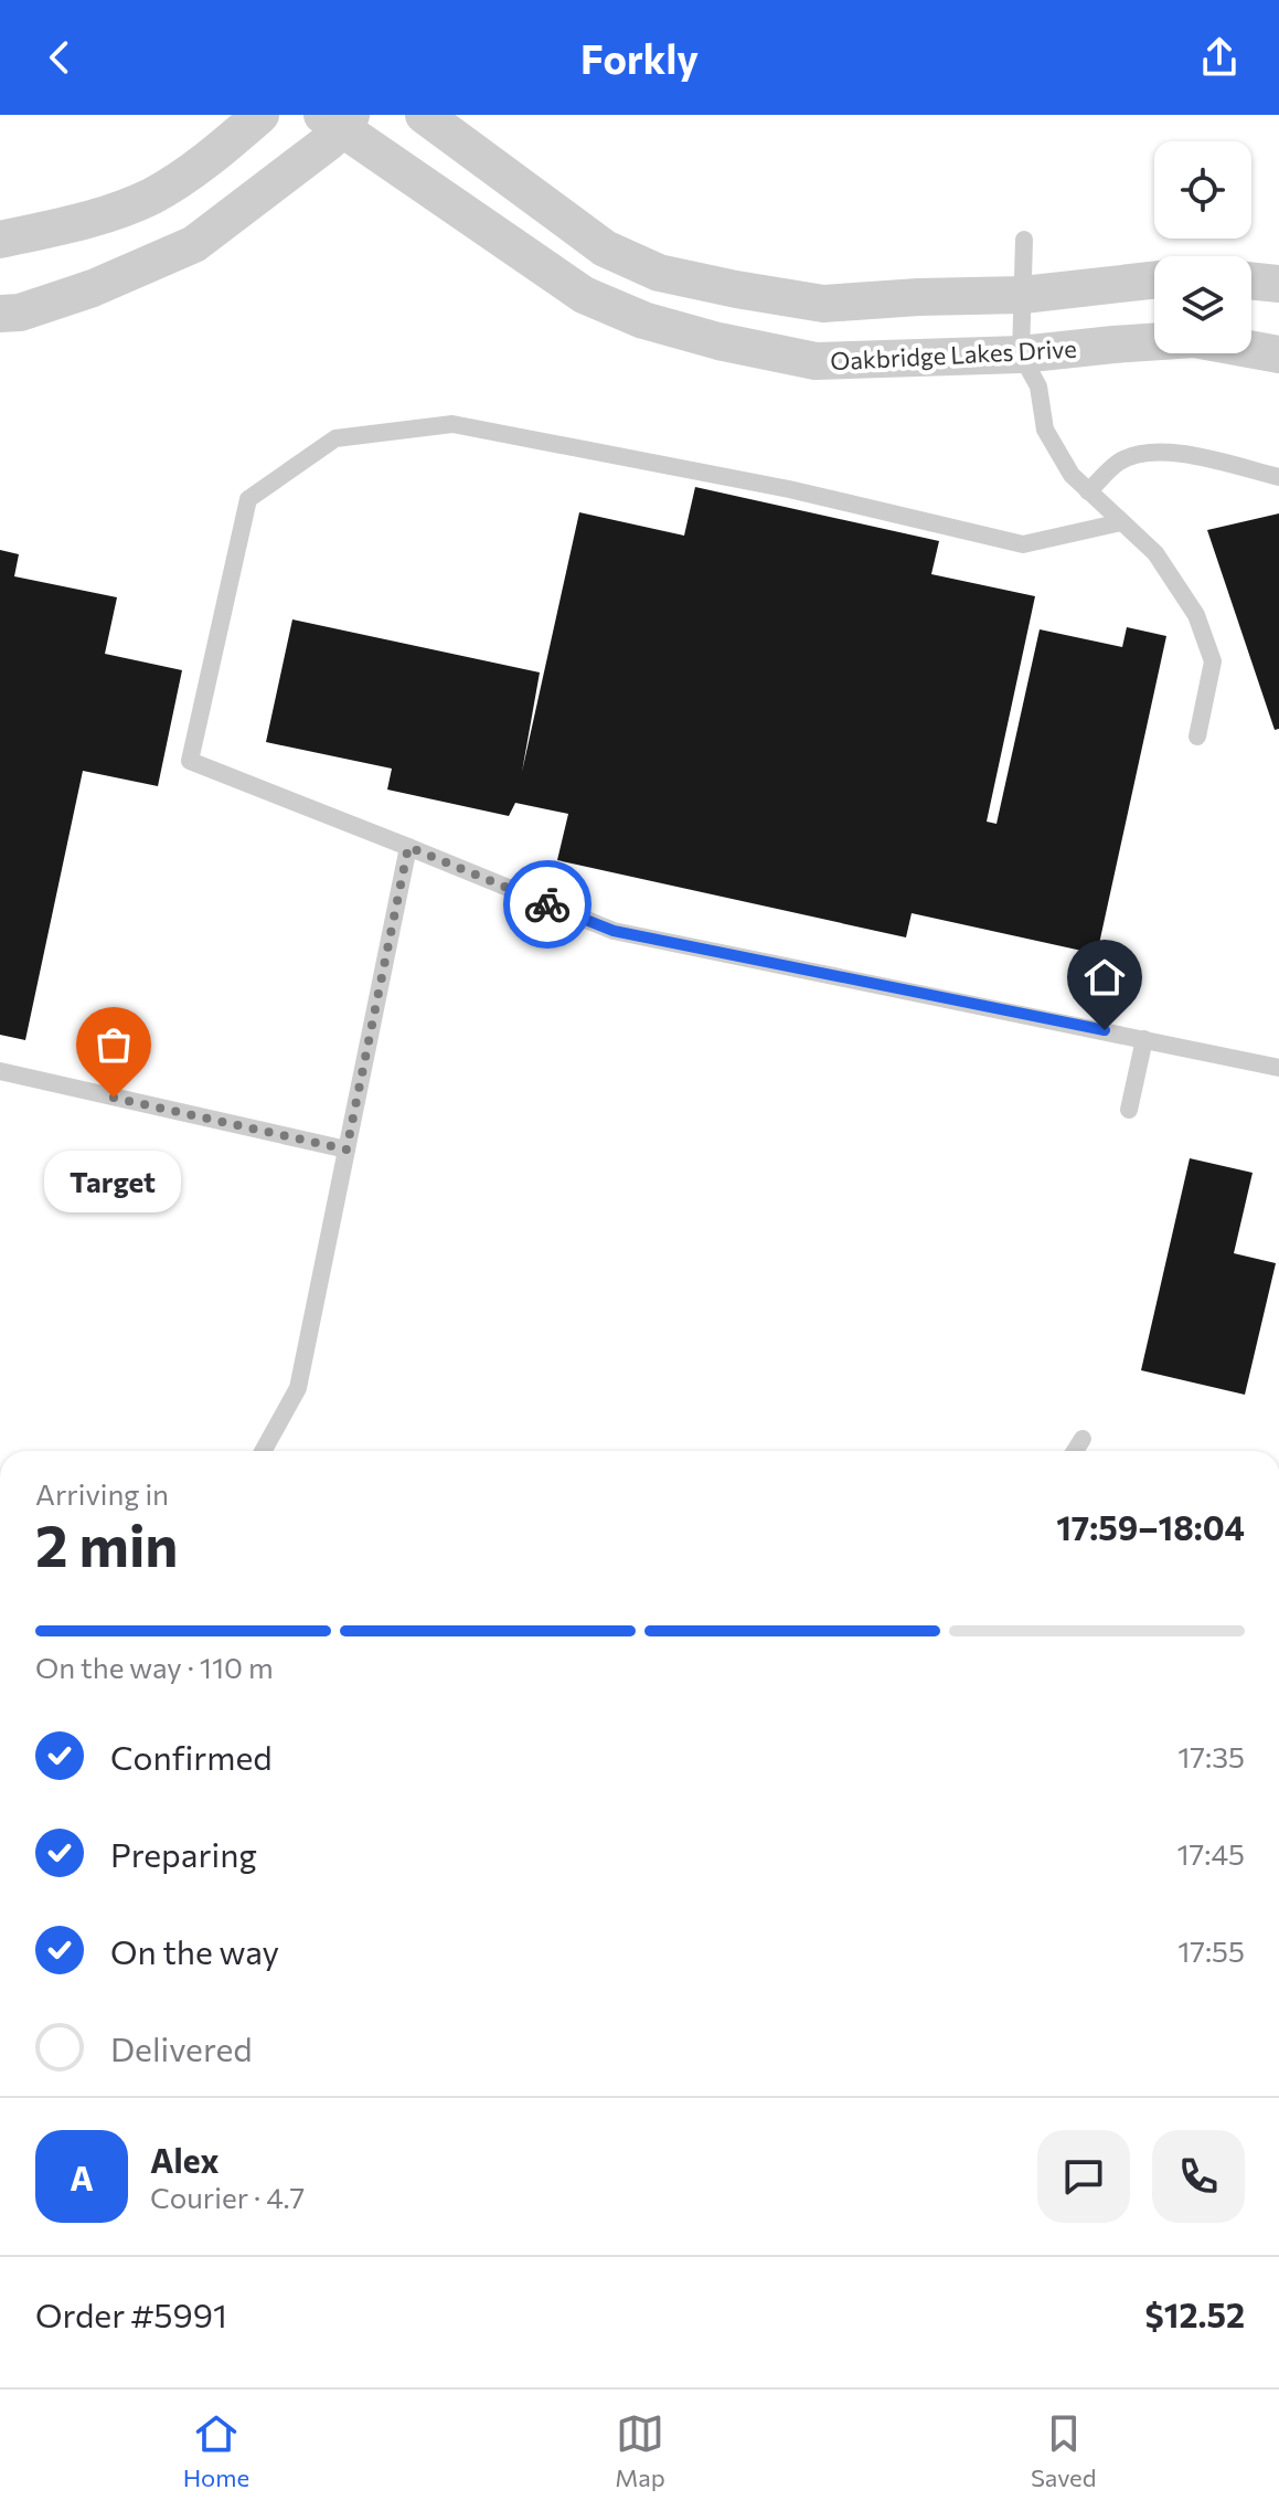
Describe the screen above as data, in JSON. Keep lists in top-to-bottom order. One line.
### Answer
{"streets":{"street":["Oakbridge Lakes Drive"]},"places":["Target"],"page":{"header":"Forkly","bubble":"Target","heading":["2 min","Arriving in","17:59–18:04"],"panel":["Alex","Courier · 4.7","Order #5991","$12.52"],"bar":"On the way · 110 m","list":[["Confirmed","17:35"],["Preparing","17:45"],["On the way","17:55"],"Delivered"],"round":"A","tabs":["Home","Map","Saved"]}}
